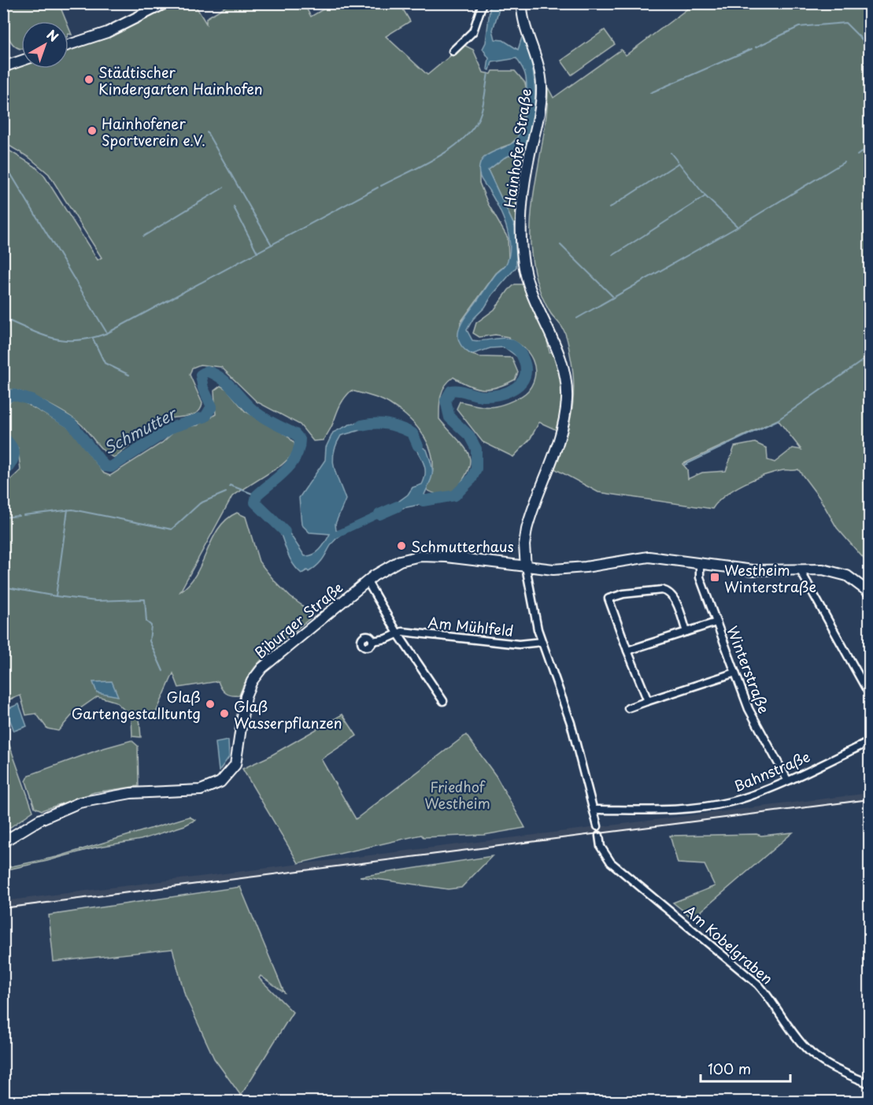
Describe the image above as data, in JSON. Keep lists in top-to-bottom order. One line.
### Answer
{"streets":{"street":["Hainhofer Straße","Biburger Straße","Am Mühlfeld","Winterstraße","Bahnstraße","Am Kobelgraben"]},"crossings":[["Hainhofer Straße","Biburger Straße"],["Biburger Straße","Winterstraße"],["Winterstraße","Bahnstraße"]],"water":["Schmutter"],"parks":["Friedhof Westheim"],"places":{"other":["Städtischer Kindergarten Hainhofen","Hainhofener Sportverein e.V.","Schmutterhaus","Glaß Gartengestalltuntg","Glaß Wasserpflanzen"],"transit":["Westheim Winterstraße"]},"scale_bar":"100 m","north":"top right"}
